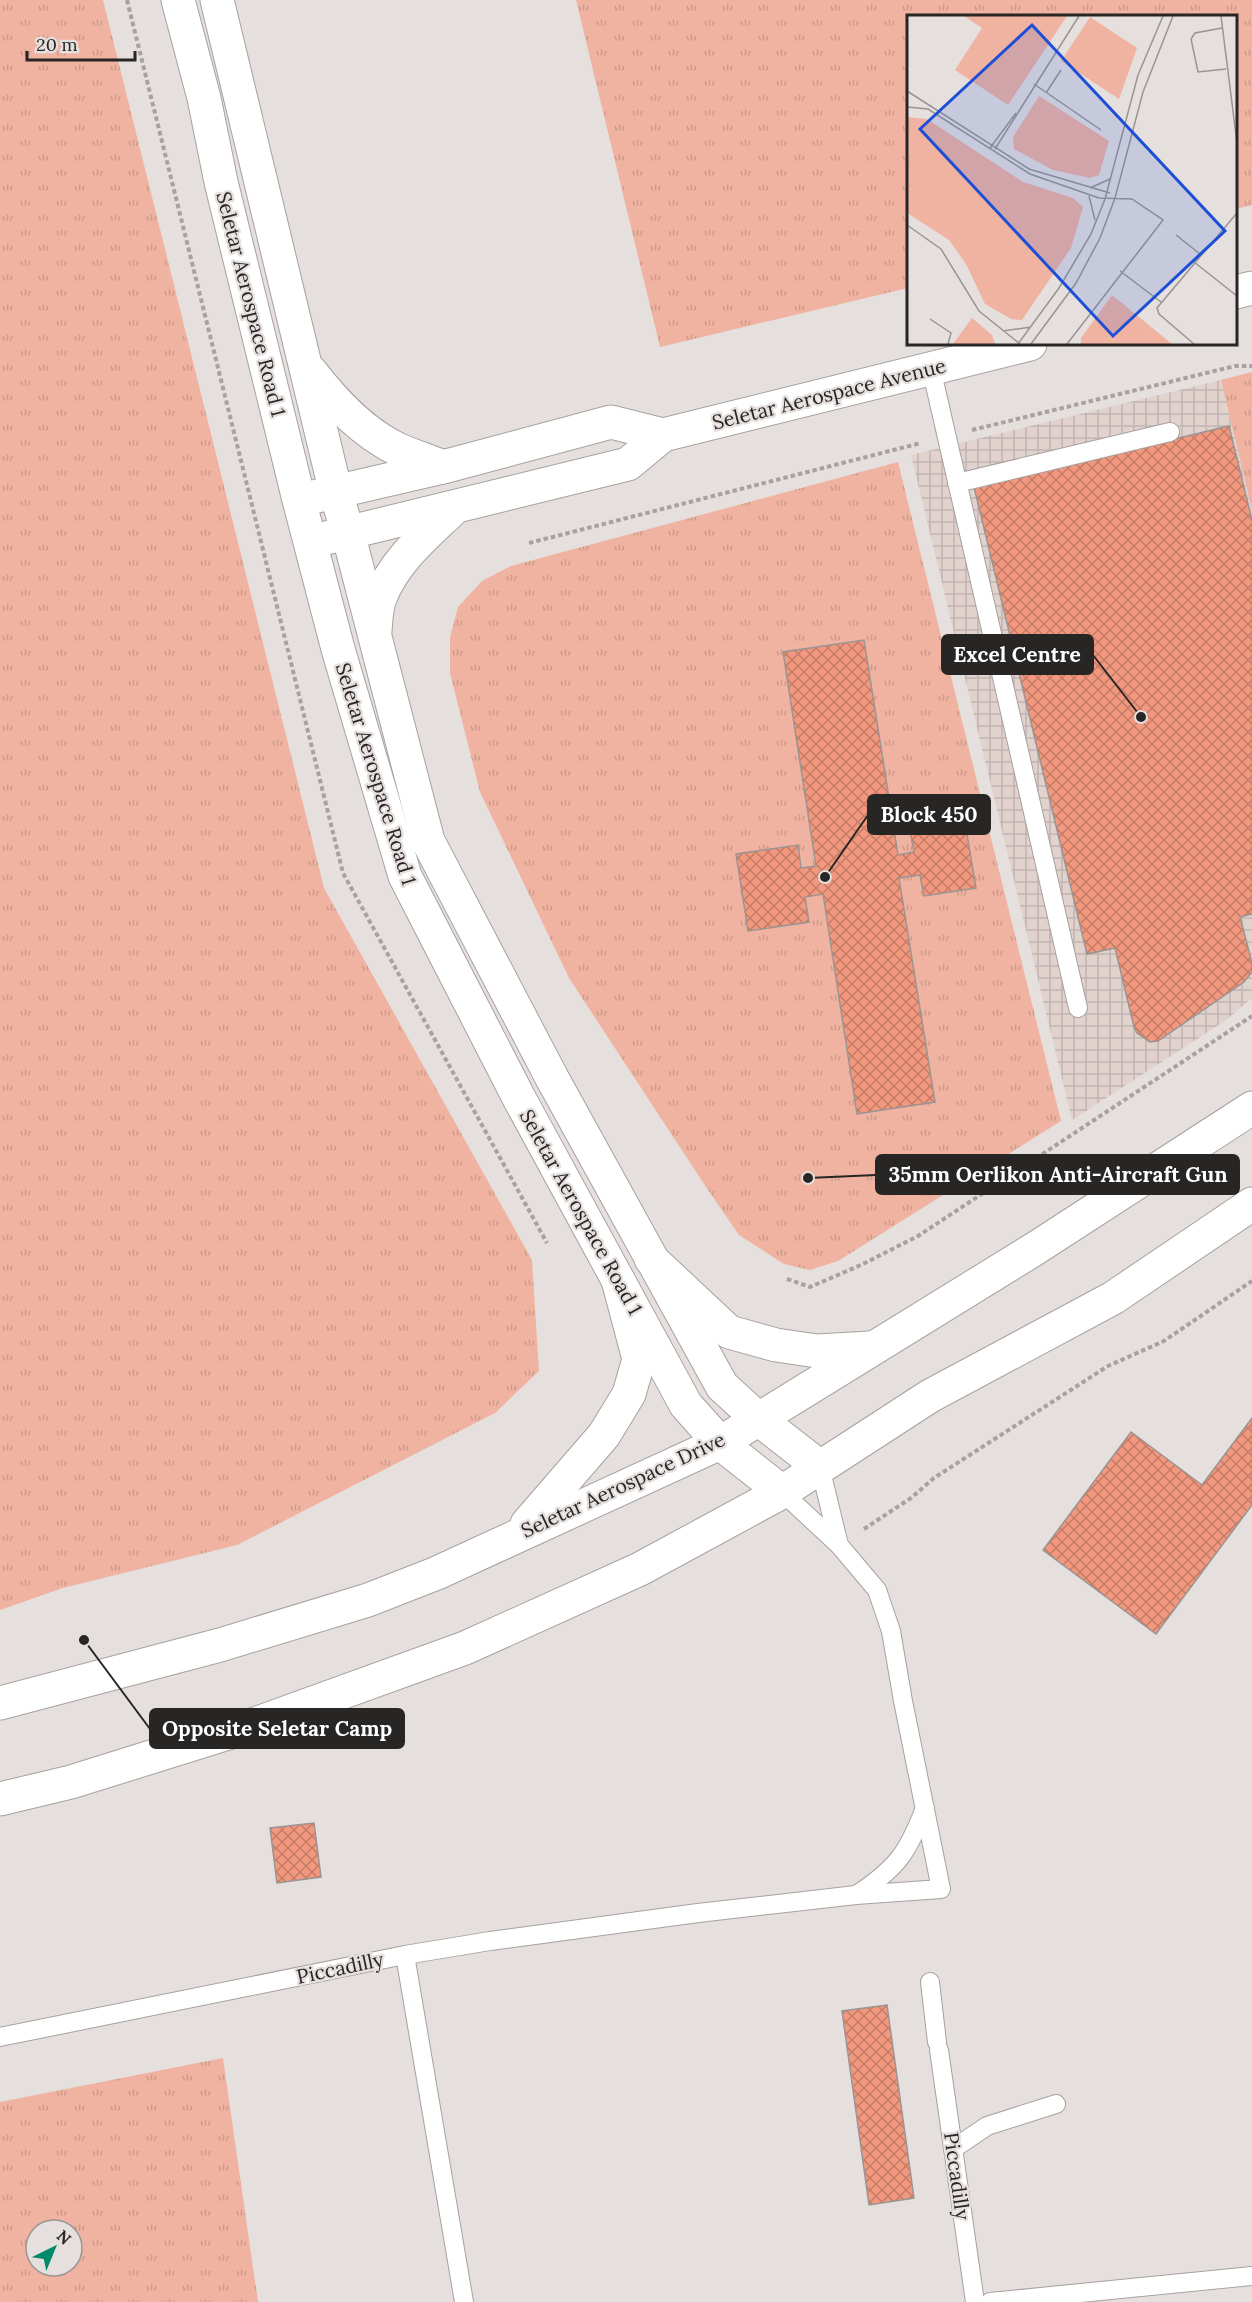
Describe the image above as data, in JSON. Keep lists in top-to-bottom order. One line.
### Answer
{"streets":{"street":["Seletar Aerospace Road 1","Seletar Aerospace Avenue","Seletar Aerospace Drive"],"lane":["Piccadilly"]},"crossings":[["Seletar Aerospace Road 1","Seletar Aerospace Avenue"],["Seletar Aerospace Road 1","Seletar Aerospace Drive"]],"places":["Excel Centre","Block 450","35mm Oerlikon Anti-Aircraft Gun","Opposite Seletar Camp"],"scale_bar":"20 m","north":"top right"}
